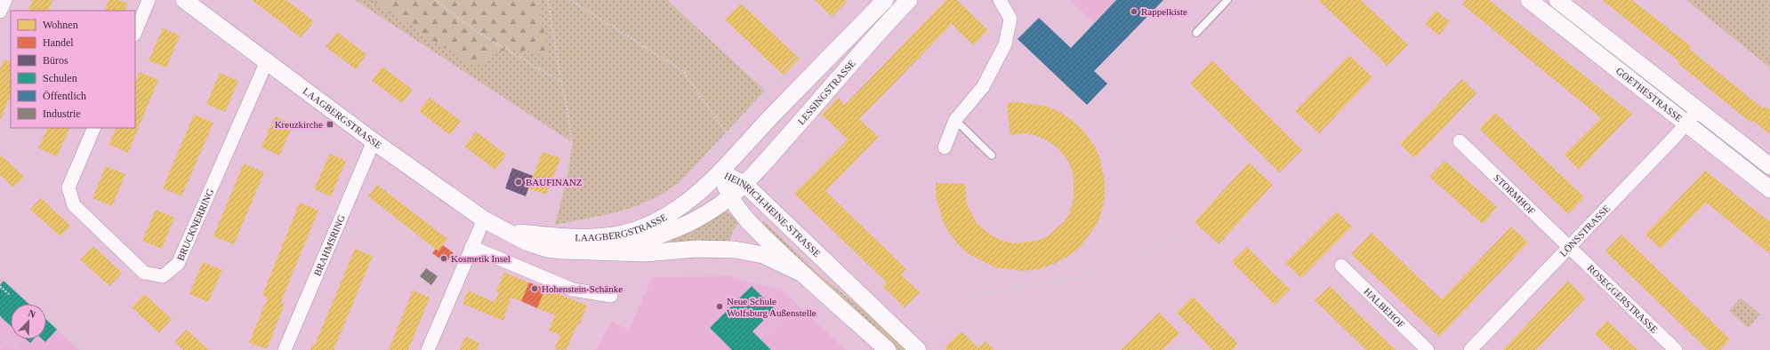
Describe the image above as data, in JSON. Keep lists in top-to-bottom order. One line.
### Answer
{"streets":{"street":["LESSINGSTRASSE","GOETHESTRASSE","LAAGBERGSTRASSE","STORMHOF","HEINRICH-HEINE-STRASSE","BRUCKNERRING","LÖNSSTRASSE","BRAHMSRING","ROSEGGERSTRASSE","HALBEHOF"]},"crossings":[["LESSINGSTRASSE","LAAGBERGSTRASSE"],["LESSINGSTRASSE","HEINRICH-HEINE-STRASSE"],["GOETHESTRASSE","LÖNSSTRASSE"],["LAAGBERGSTRASSE","HEINRICH-HEINE-STRASSE"],["LAAGBERGSTRASSE","BRUCKNERRING"],["LAAGBERGSTRASSE","BRAHMSRING"],["STORMHOF","LÖNSSTRASSE"],["STORMHOF","ROSEGGERSTRASSE"],["LÖNSSTRASSE","ROSEGGERSTRASSE"]],"places":{"other":["Rappelkiste","BAUFINANZ","Kosmetik Insel","Hohenstein-Schänke","Neue Schule Wolfsburg Außenstelle"],"transit":["Kreuzkirche"]},"legend":["Wohnen","Handel","Büros","Schulen","Öffentlich","Industrie"],"north":"top right"}
